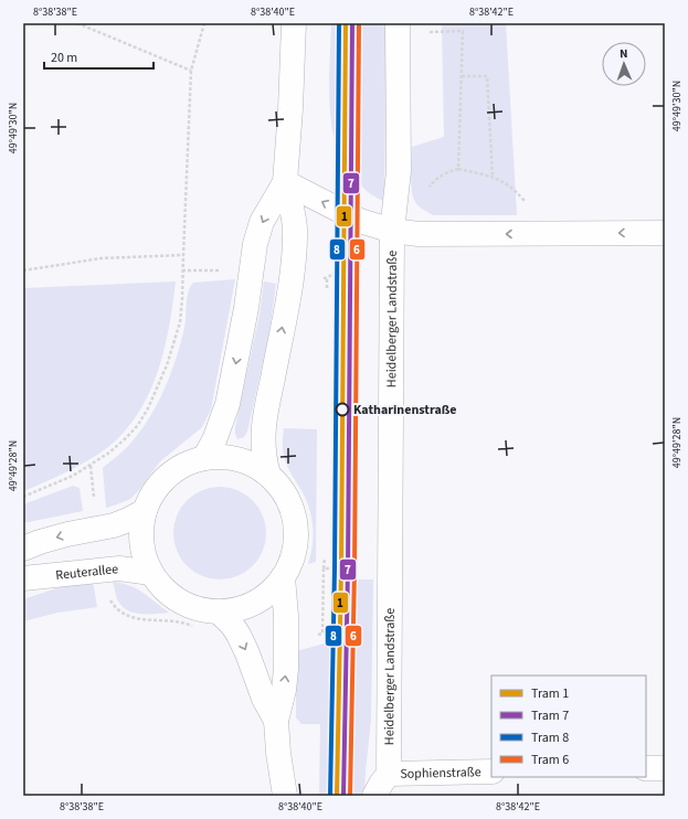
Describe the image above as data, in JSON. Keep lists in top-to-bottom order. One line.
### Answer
{"streets":{"street":["Heidelberger Landstraße","Reuterallee","Sophienstraße"]},"crossings":[["Heidelberger Landstraße","Sophienstraße"]],"places":["Katharinenstraße"],"lines":["tram line 1","tram line 7","tram line 8","tram line 6"],"legend":["Tram 1","Tram 7","Tram 8","Tram 6"],"scale_bar":"20 m","north":"top","coordinates":["8°38'38\"E","8°38'40\"E","8°38'42\"E","49°49'30\"N","49°49'28\"N"]}
